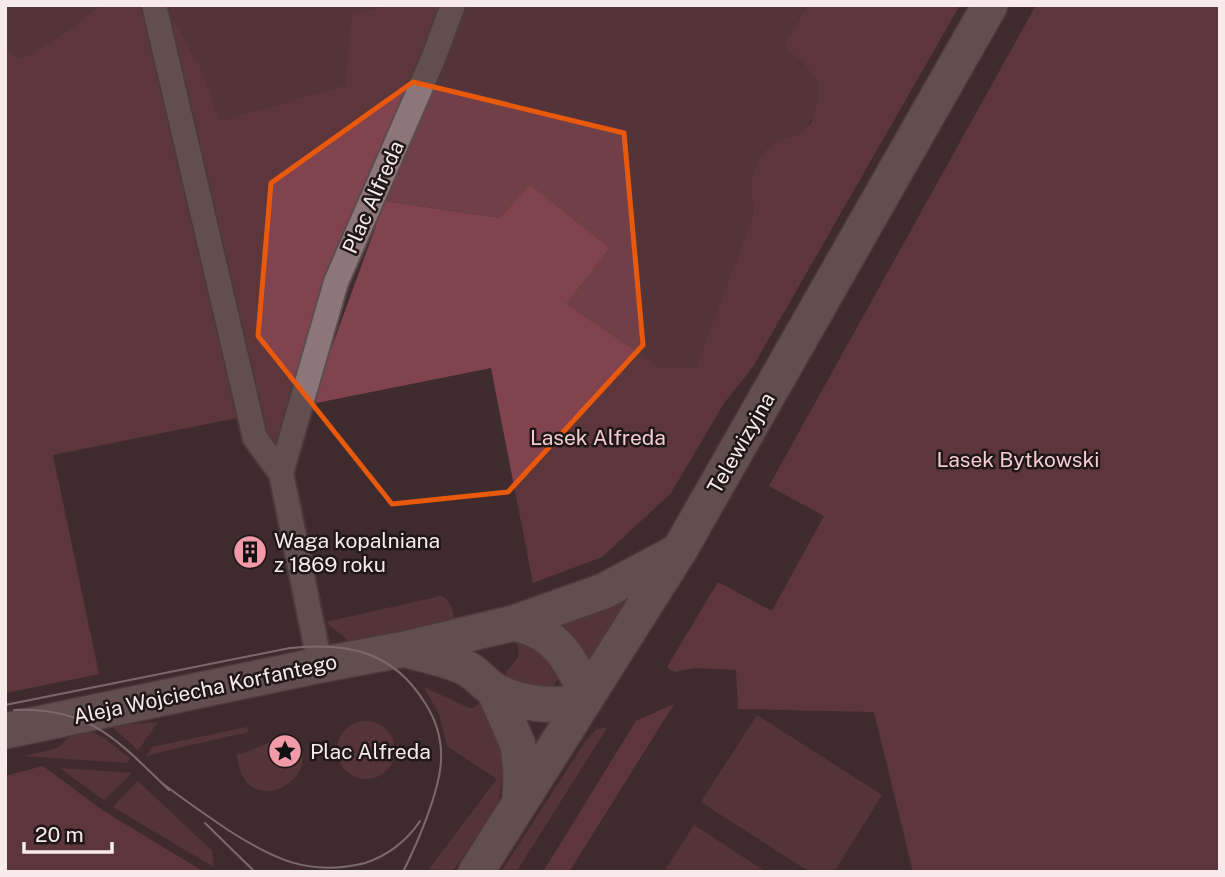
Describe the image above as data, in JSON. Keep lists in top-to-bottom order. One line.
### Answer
{"streets":{"street":["Plac Alfreda","Telewizyjna","Aleja Wojciecha Korfantego"]},"crossings":[["Plac Alfreda","Aleja Wojciecha Korfantego"],["Telewizyjna","Aleja Wojciecha Korfantego"]],"parks":["Lasek Alfreda","Lasek Bytkowski"],"places":{"building":["Waga kopalniana z 1869 roku"],"place":["Plac Alfreda"]},"scale_bar":"20 m"}
